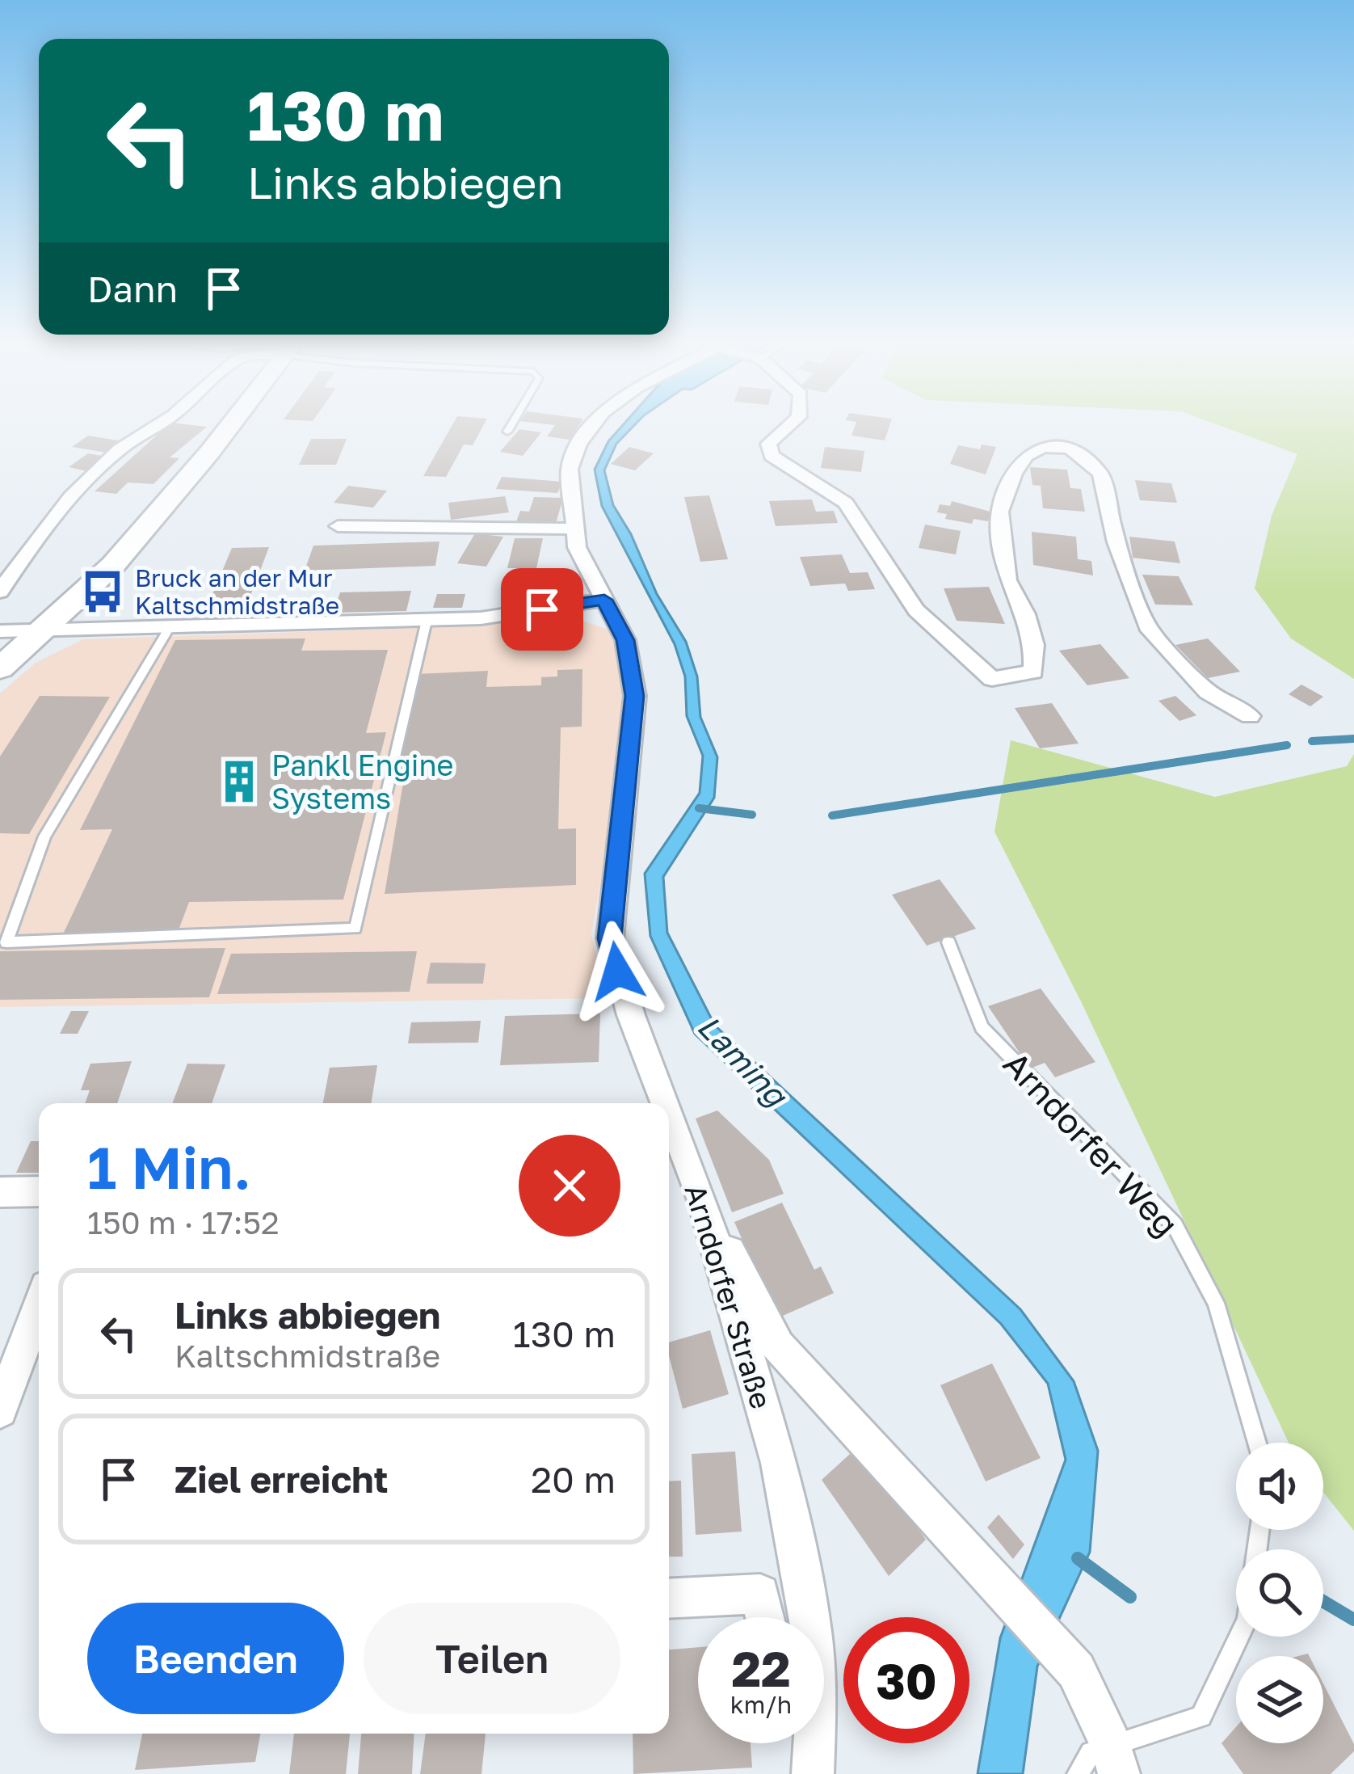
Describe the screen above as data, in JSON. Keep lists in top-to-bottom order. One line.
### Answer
{"streets":{"street":["Arndorfer Straße"],"lane":["Arndorfer Weg"]},"water":["Laming"],"places":{"bus stop":["Bruck an der Mur Kaltschmidstraße"],"building":["Pankl Engine Systems"]},"page":{"turn":["130 m","Links abbiegen"],"then":"Dann","heading":["1 Min.","150 m · 17:52"],"list":[{"name":"Links abbiegen","note":"Kaltschmidstraße","value":"130 m"},{"name":"Ziel erreicht","value":"20 m"}],"buttons":["Beenden","Teilen"],"speed":"22 km/h","limit":"30"}}
